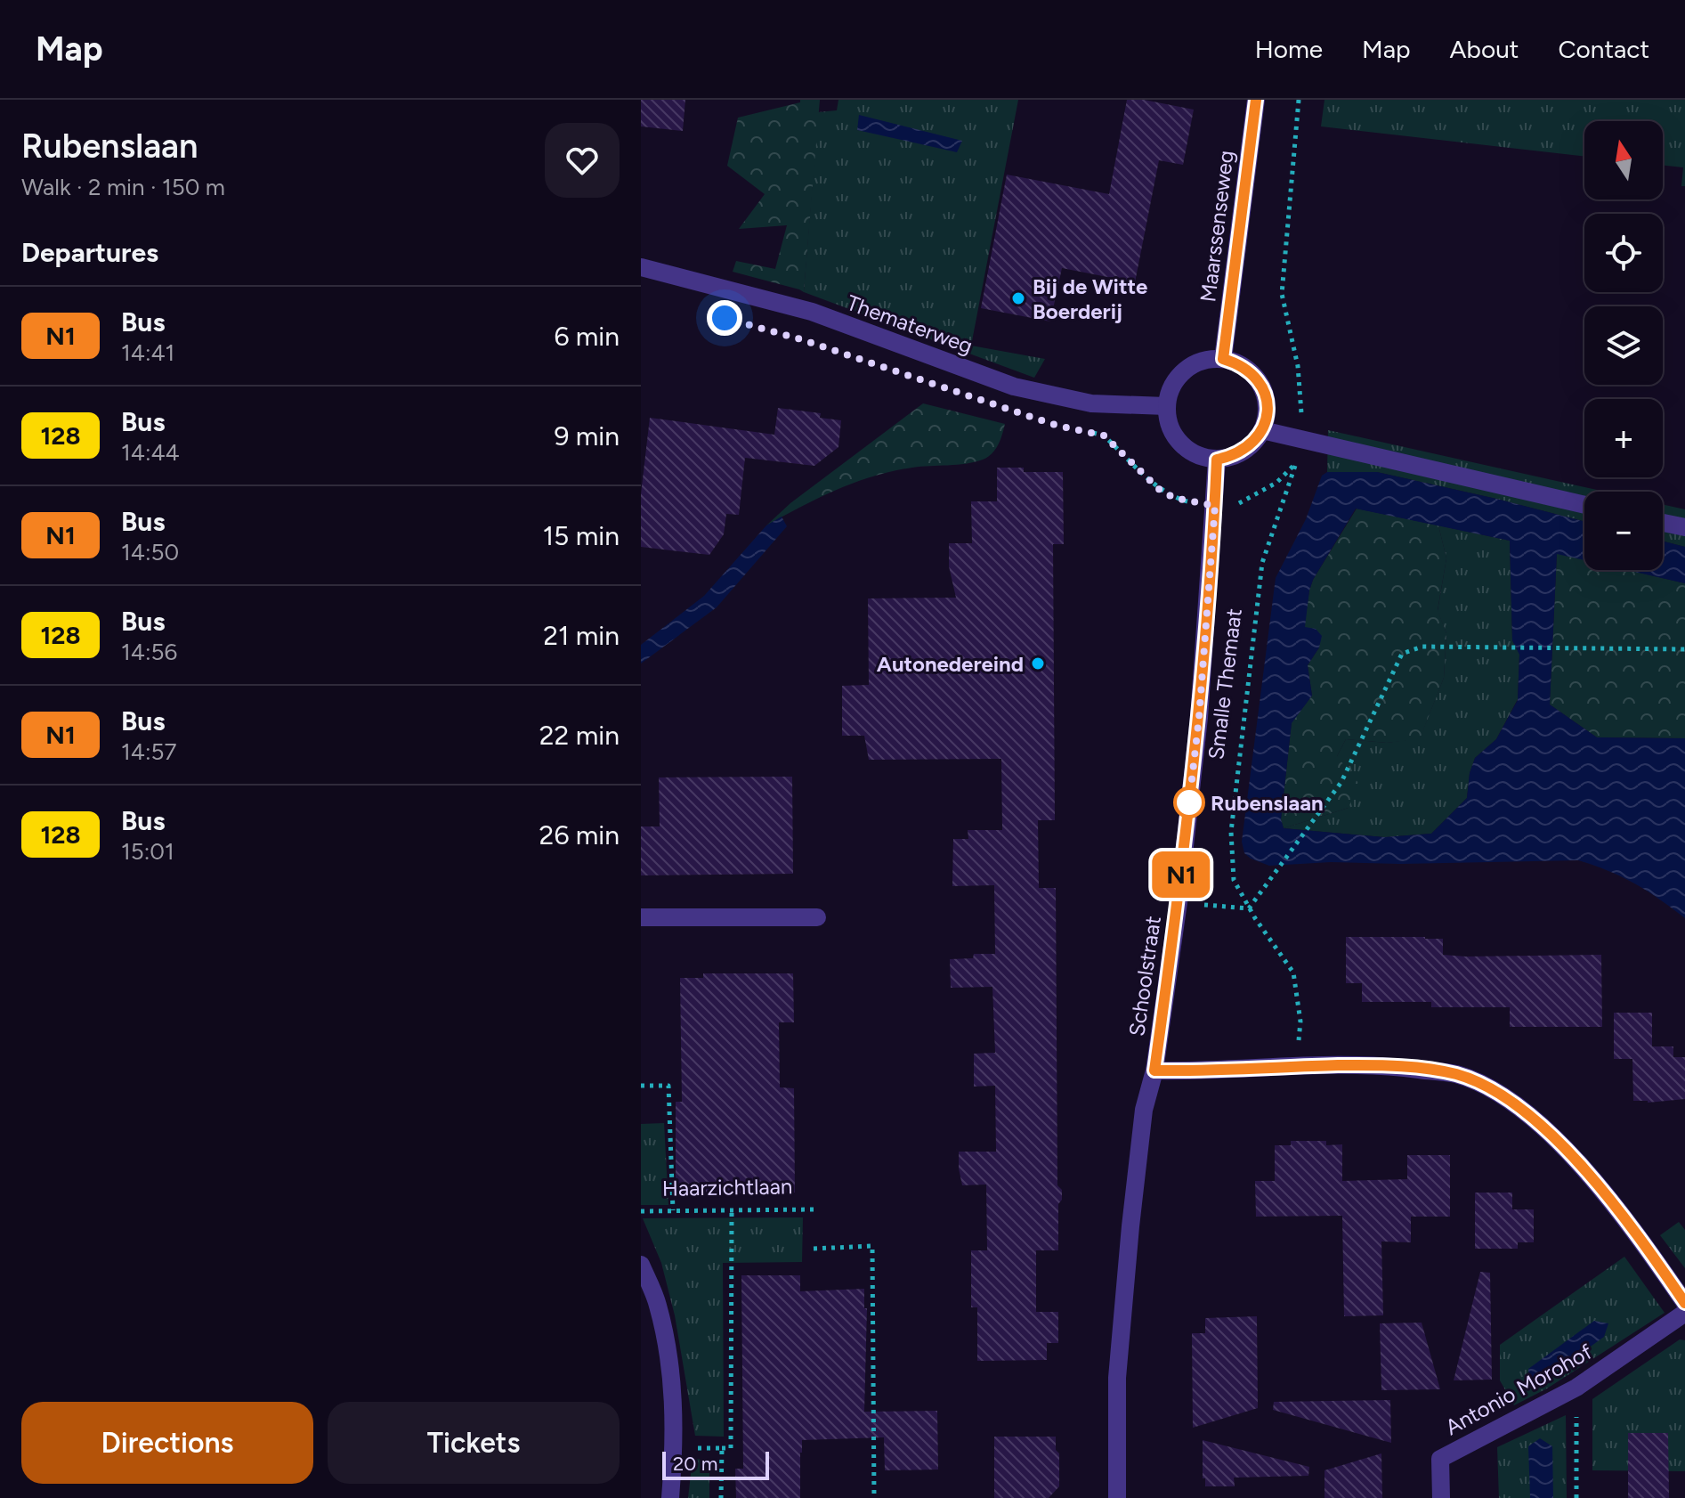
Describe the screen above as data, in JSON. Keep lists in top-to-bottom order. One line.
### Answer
{"streets":{"street":["Maarssenseweg","Thematerweg","Schoolstraat","Antonio Morohof"],"path":["Smalle Themaat","Haarzichtlaan"]},"crossings":[["Maarssenseweg","Thematerweg"],["Maarssenseweg","Schoolstraat"],["Thematerweg","Schoolstraat"]],"places":["Bij de Witte Boerderij","Autonedereind","Rubenslaan"],"lines":["bus line N1"],"scale_bar":"20 m","north":"top","page":{"header":"Map","nav":["Home","Map","About","Contact"],"heading":[["Rubenslaan","Walk · 2 min · 150 m"],"Departures"],"on_map":"N1","map_buttons":["+","−"],"list":[{"mark":"N1","name":"Bus","note":"14:41","value":"6 min"},{"mark":"128","name":"Bus","note":"14:44","value":"9 min"},{"mark":"N1","name":"Bus","note":"14:50","value":"15 min"},{"mark":"128","name":"Bus","note":"14:56","value":"21 min"},{"mark":"N1","name":"Bus","note":"14:57","value":"22 min"},{"mark":"128","name":"Bus","note":"15:01","value":"26 min"}],"buttons":["Directions","Tickets"],"scale":"20 m"}}
